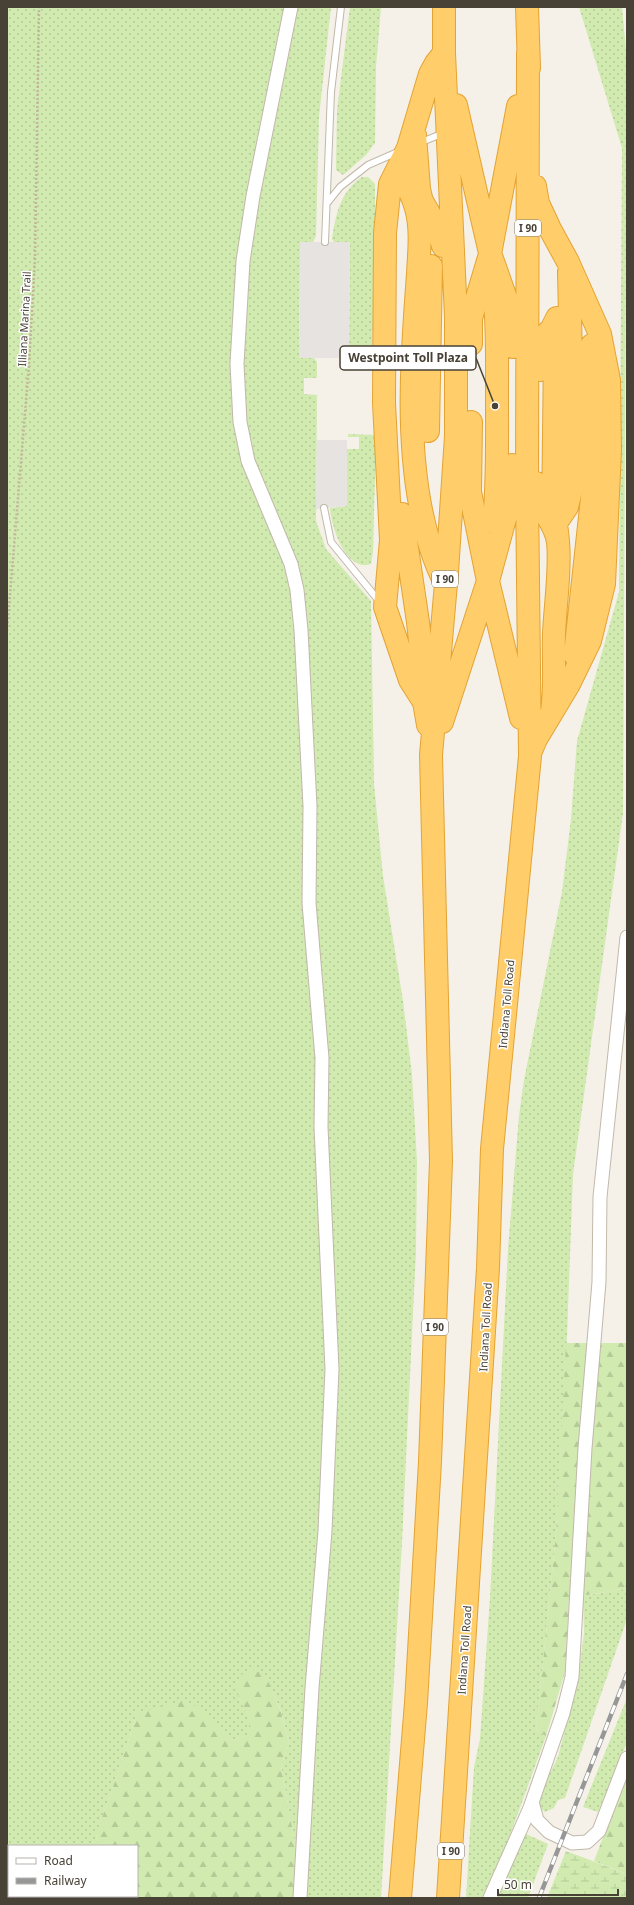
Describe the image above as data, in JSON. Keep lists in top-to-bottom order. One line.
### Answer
{"streets":{"highway":["I 90","Indiana Toll Road"],"path":["Illiana Marina Trail"]},"crossings":[["I 90","Indiana Toll Road"]],"places":["Westpoint Toll Plaza"],"legend":["Road","Railway"],"scale_bar":"50 m"}
